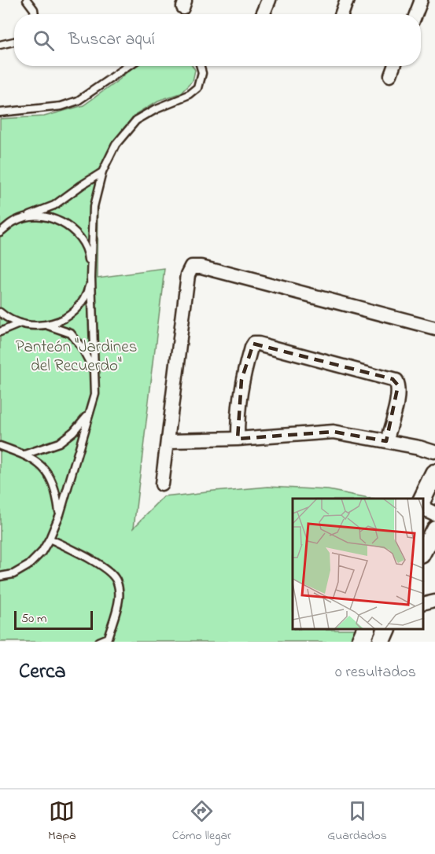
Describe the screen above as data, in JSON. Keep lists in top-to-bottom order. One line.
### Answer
{"parks":["Panteón \"Jardines del Recuerdo\""],"scale_bar":"50 m","page":{"search":"Buscar aquí","scale":"50 m","heading":["Cerca","0 resultados"],"nav":["Mapa","Cómo llegar","Guardados"]}}
